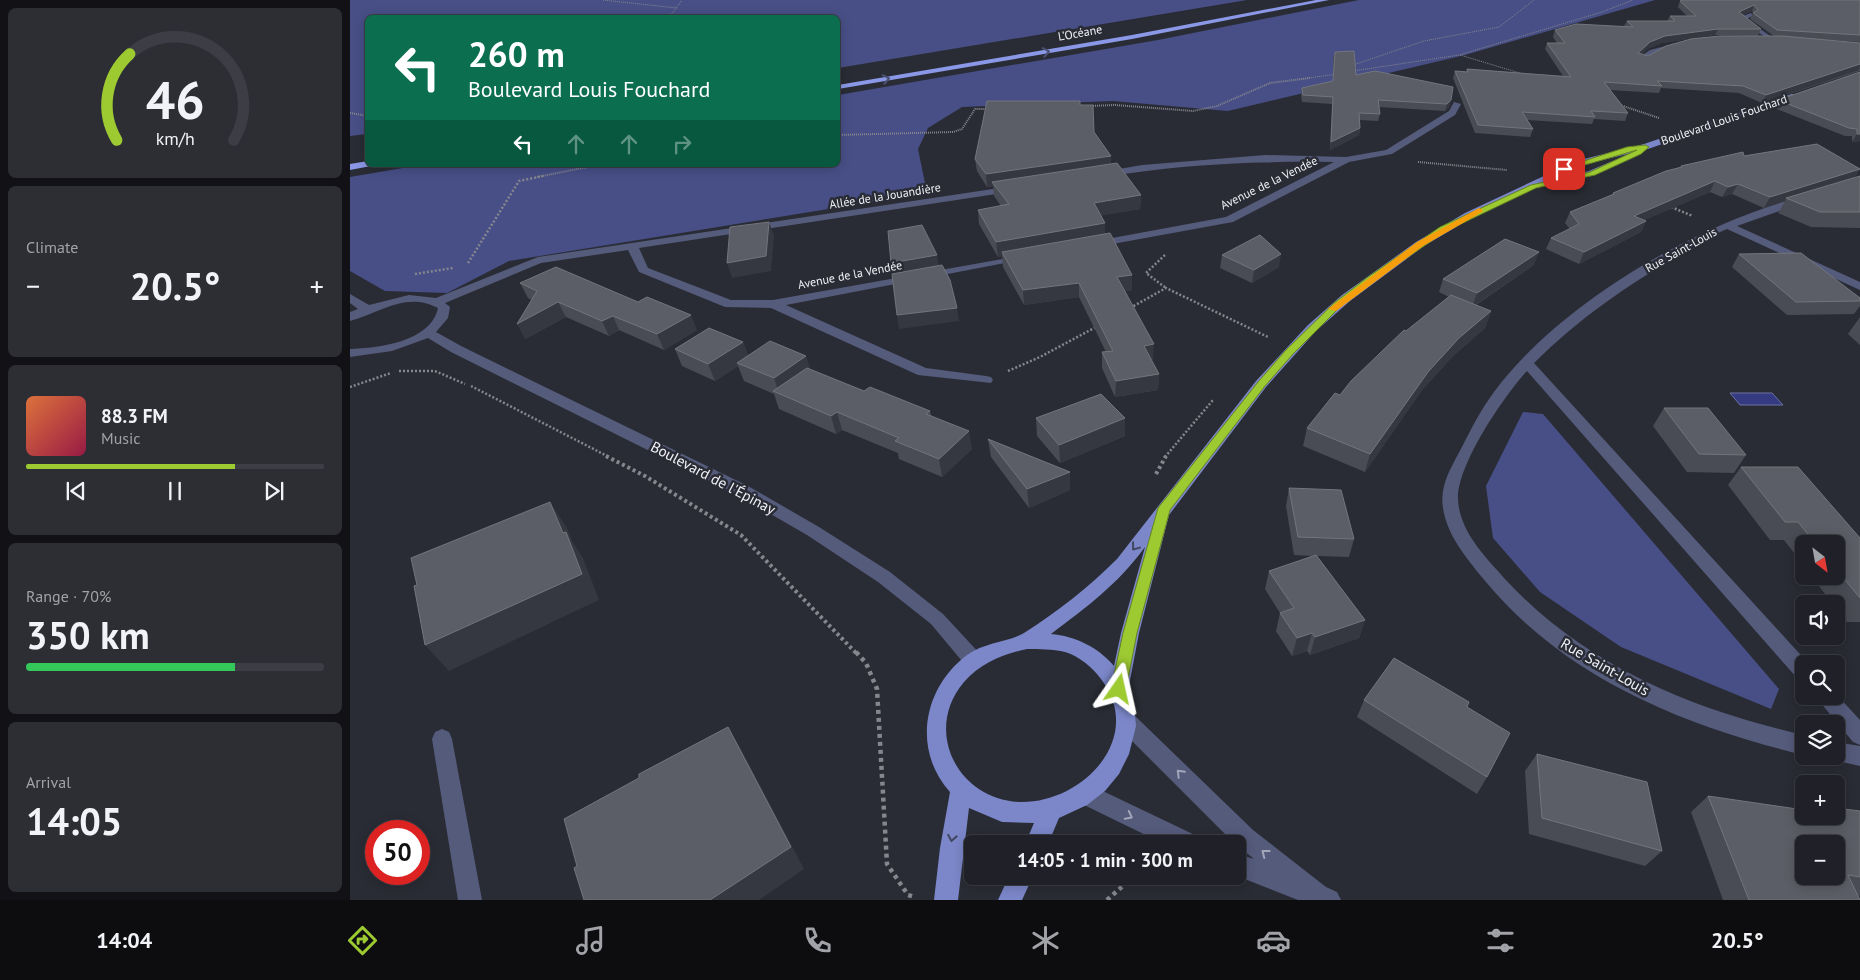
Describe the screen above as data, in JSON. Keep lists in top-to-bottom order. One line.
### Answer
{"streets":{"highway":["L’Océane"],"main road":["Boulevard Louis Fouchard"],"street":["Avenue de la Vendée","Allée de la Jouandière","Rue Saint-Louis","Boulevard de l'Épinay"]},"crossings":[["Avenue de la Vendée","Allée de la Jouandière"]],"north":"bottom right","page":{"turn":["260 m","Boulevard Louis Fouchard"],"tile":["Climate",["Range · 70%","350 km"],["Arrival","14:05"]],"heat":["−","20.5°","+"],"song":["88.3 FM","Music"],"map_buttons":["+","−"],"limit":"50","trip":"14:05 · 1 min · 300 m","tabs":["14:04","20.5°"],"gauge":["46","km/h"]}}
